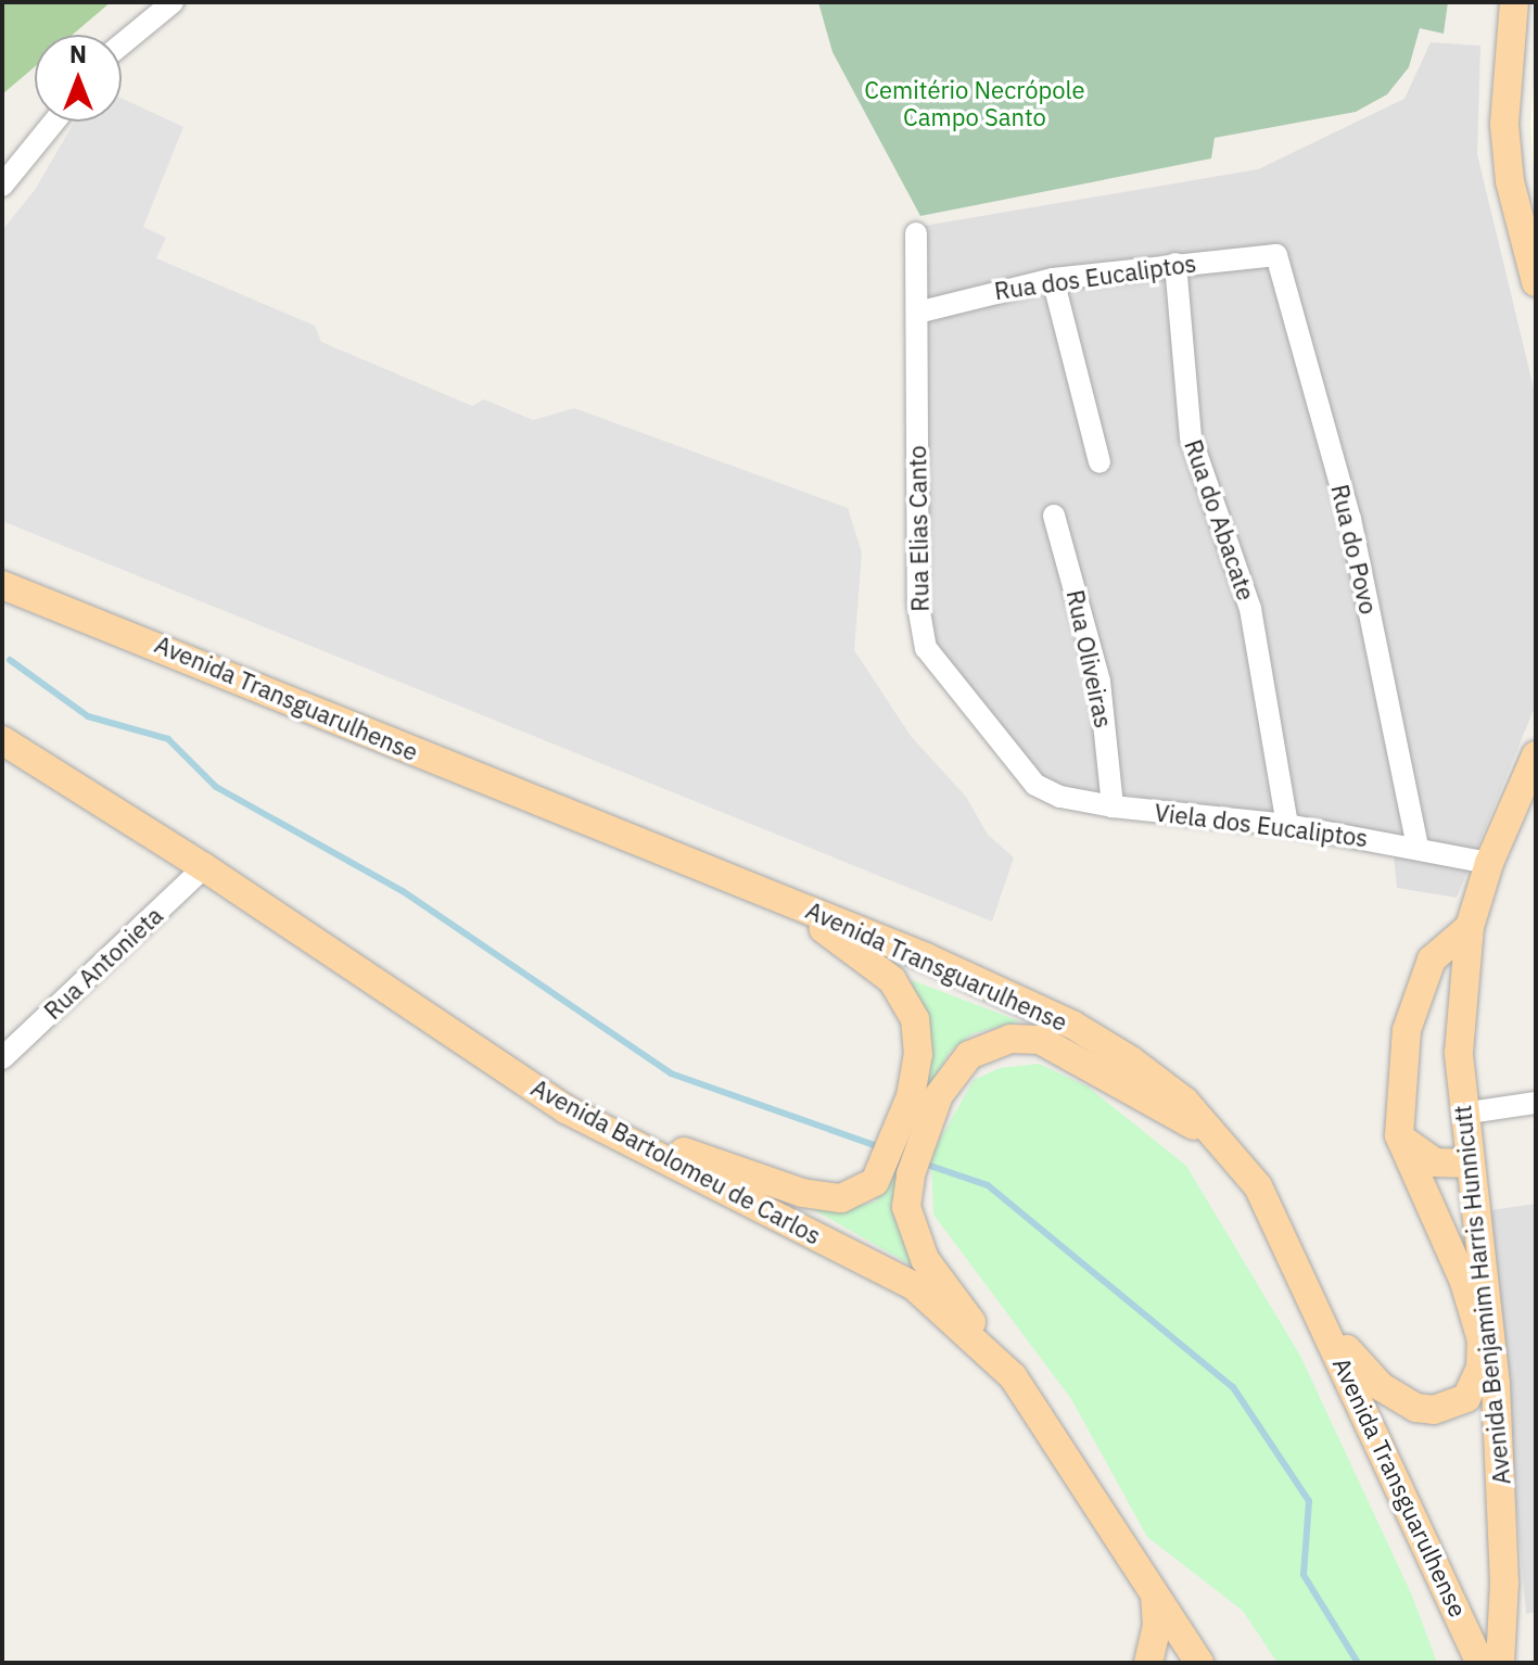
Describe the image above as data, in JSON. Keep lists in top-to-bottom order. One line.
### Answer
{"streets":{"main road":["Avenida Transguarulhense","Avenida Bartolomeu de Carlos","Avenida Benjamim Harris Hunnicutt"],"street":["Rua dos Eucaliptos","Rua do Abacate","Rua Elias Canto","Rua do Povo","Rua Oliveiras","Viela dos Eucaliptos","Rua Antonieta"]},"crossings":[["Rua dos Eucaliptos","Rua do Abacate"],["Rua dos Eucaliptos","Rua Elias Canto"],["Rua dos Eucaliptos","Rua do Povo"],["Rua do Abacate","Viela dos Eucaliptos"],["Rua Elias Canto","Viela dos Eucaliptos"],["Rua do Povo","Viela dos Eucaliptos"],["Rua Oliveiras","Viela dos Eucaliptos"],["Avenida Transguarulhense","Avenida Benjamim Harris Hunnicutt"],["Viela dos Eucaliptos","Avenida Benjamim Harris Hunnicutt"],["Rua Antonieta","Avenida Bartolomeu de Carlos"]],"parks":["Cemitério Necrópole Campo Santo"],"north":"top"}
